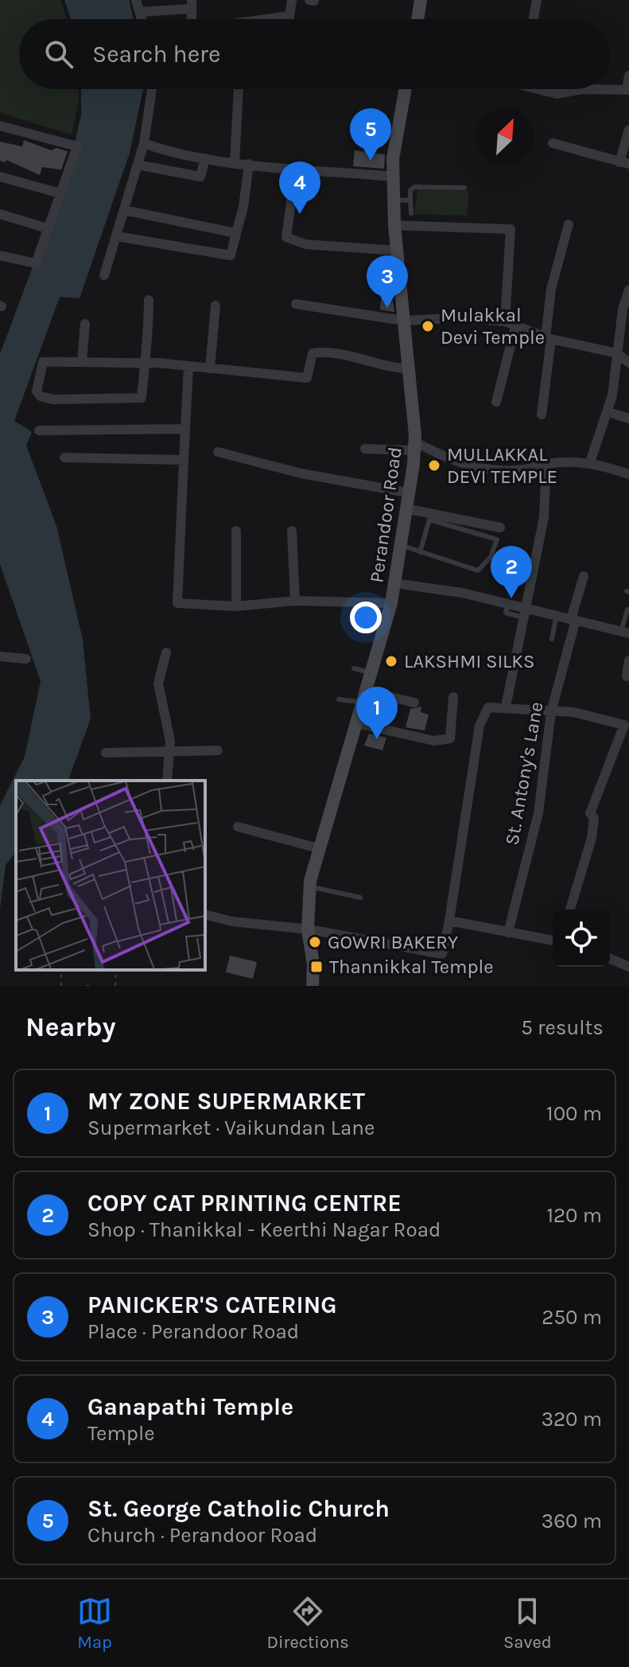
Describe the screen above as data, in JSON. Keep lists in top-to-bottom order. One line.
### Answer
{"streets":{"main road":["Perandoor Road"],"street":["St. Antony's Lane"]},"places":{"other":["Mulakkal Devi Temple","MULLAKKAL DEVI TEMPLE","LAKSHMI SILKS","GOWRI BAKERY"],"transit":["Thannikkal Temple"]},"north":"top right","page":{"search":"Search here","pins":["5","4","3","2","1"],"heading":["Nearby","5 results"],"list":[{"mark":"1","name":"MY ZONE SUPERMARKET","note":"Supermarket · Vaikundan Lane","value":"100 m"},{"mark":"2","name":"COPY CAT PRINTING CENTRE","note":"Shop · Thanikkal - Keerthi Nagar Road","value":"120 m"},{"mark":"3","name":"PANICKER'S CATERING","note":"Place · Perandoor Road","value":"250 m"},{"mark":"4","name":"Ganapathi Temple","note":"Temple","value":"320 m"},{"mark":"5","name":"St. George Catholic Church","note":"Church · Perandoor Road","value":"360 m"}],"nav":["Map","Directions","Saved"]}}
